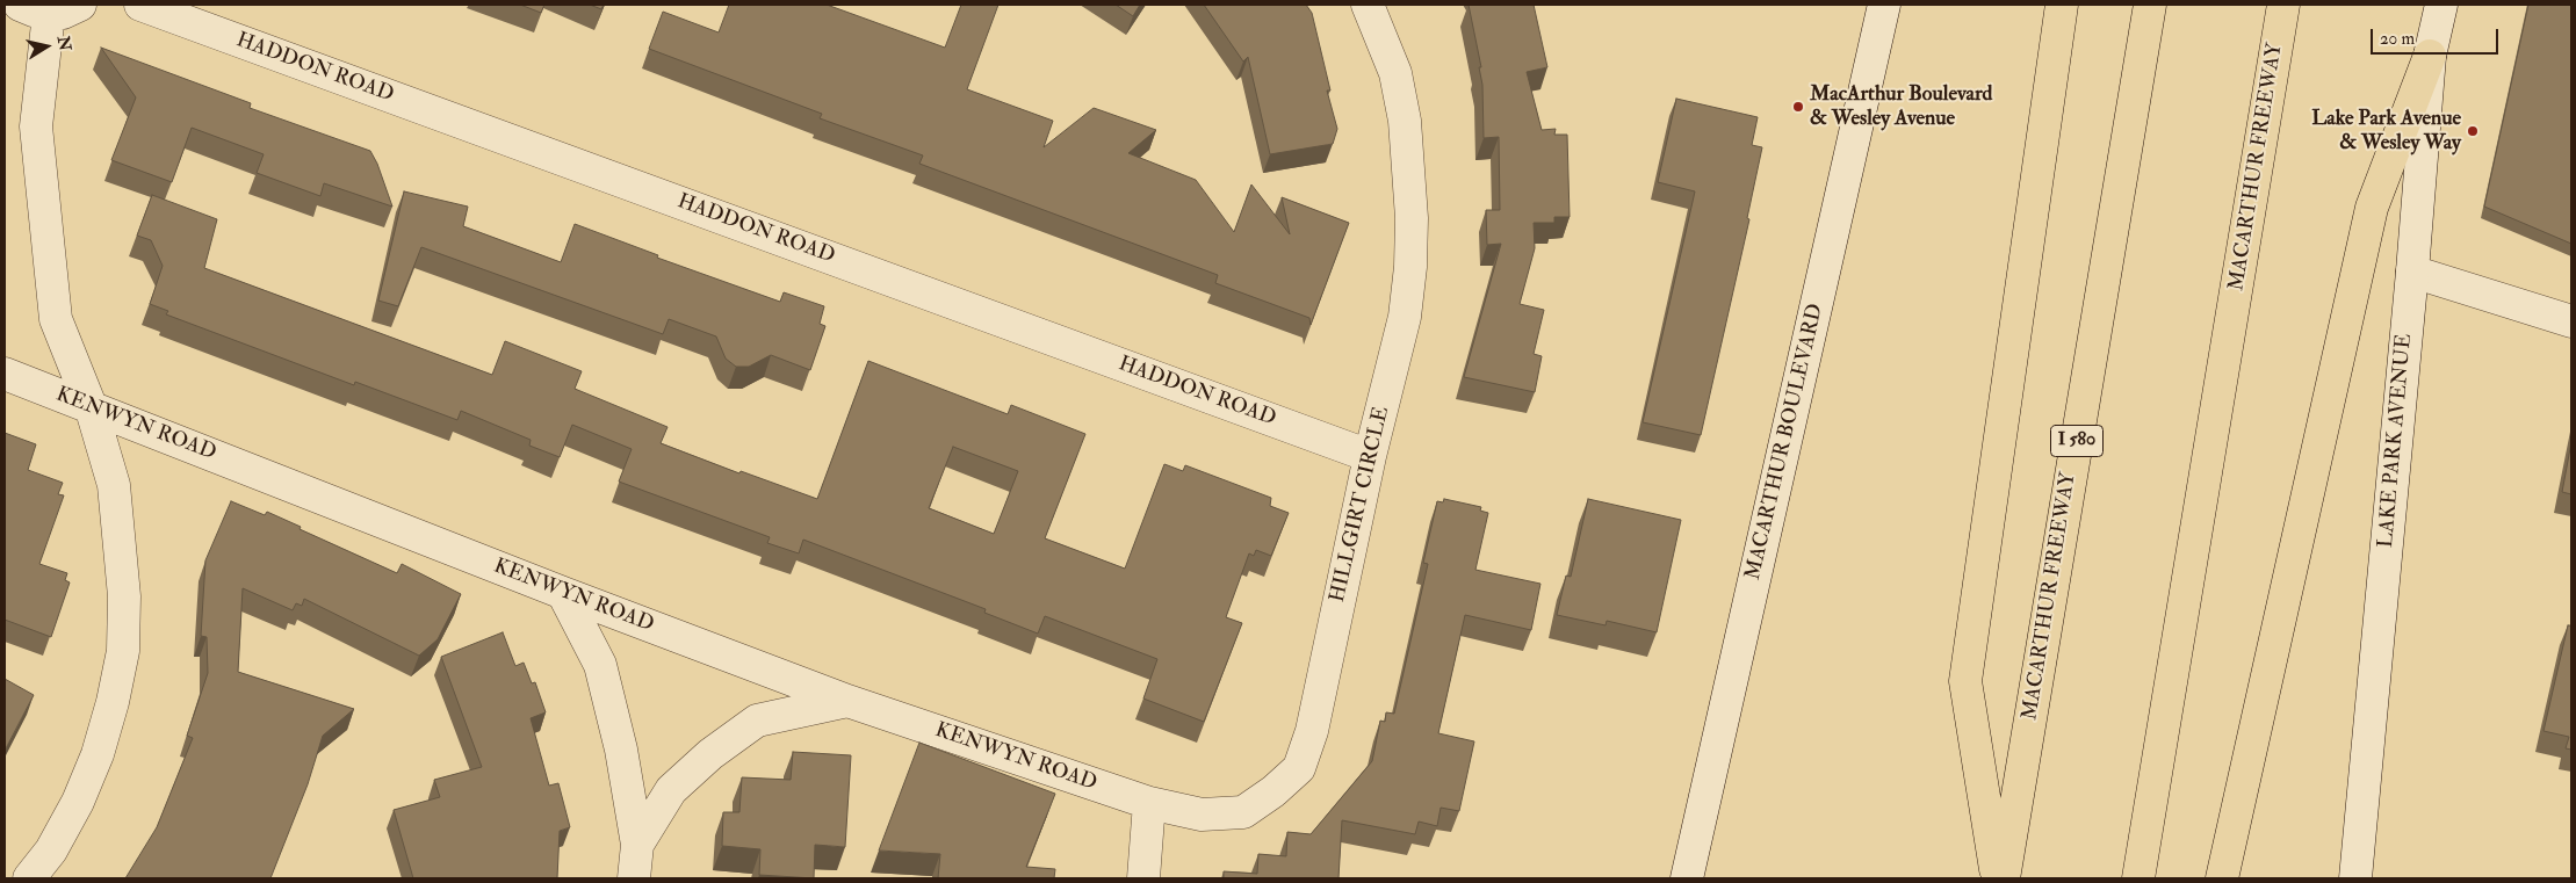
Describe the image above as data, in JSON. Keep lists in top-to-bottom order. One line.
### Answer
{"streets":{"highway":["MACARTHUR FREEWAY","I 580"],"street":["HADDON ROAD","KENWYN ROAD","LAKE PARK AVENUE","MACARTHUR BOULEVARD","HILLGIRT CIRCLE"]},"crossings":[["HADDON ROAD","HILLGIRT CIRCLE"],["KENWYN ROAD","HILLGIRT CIRCLE"]],"places":["MacArthur Boulevard & Wesley Avenue","Lake Park Avenue & Wesley Way"],"scale_bar":"20 m","north":"right"}
